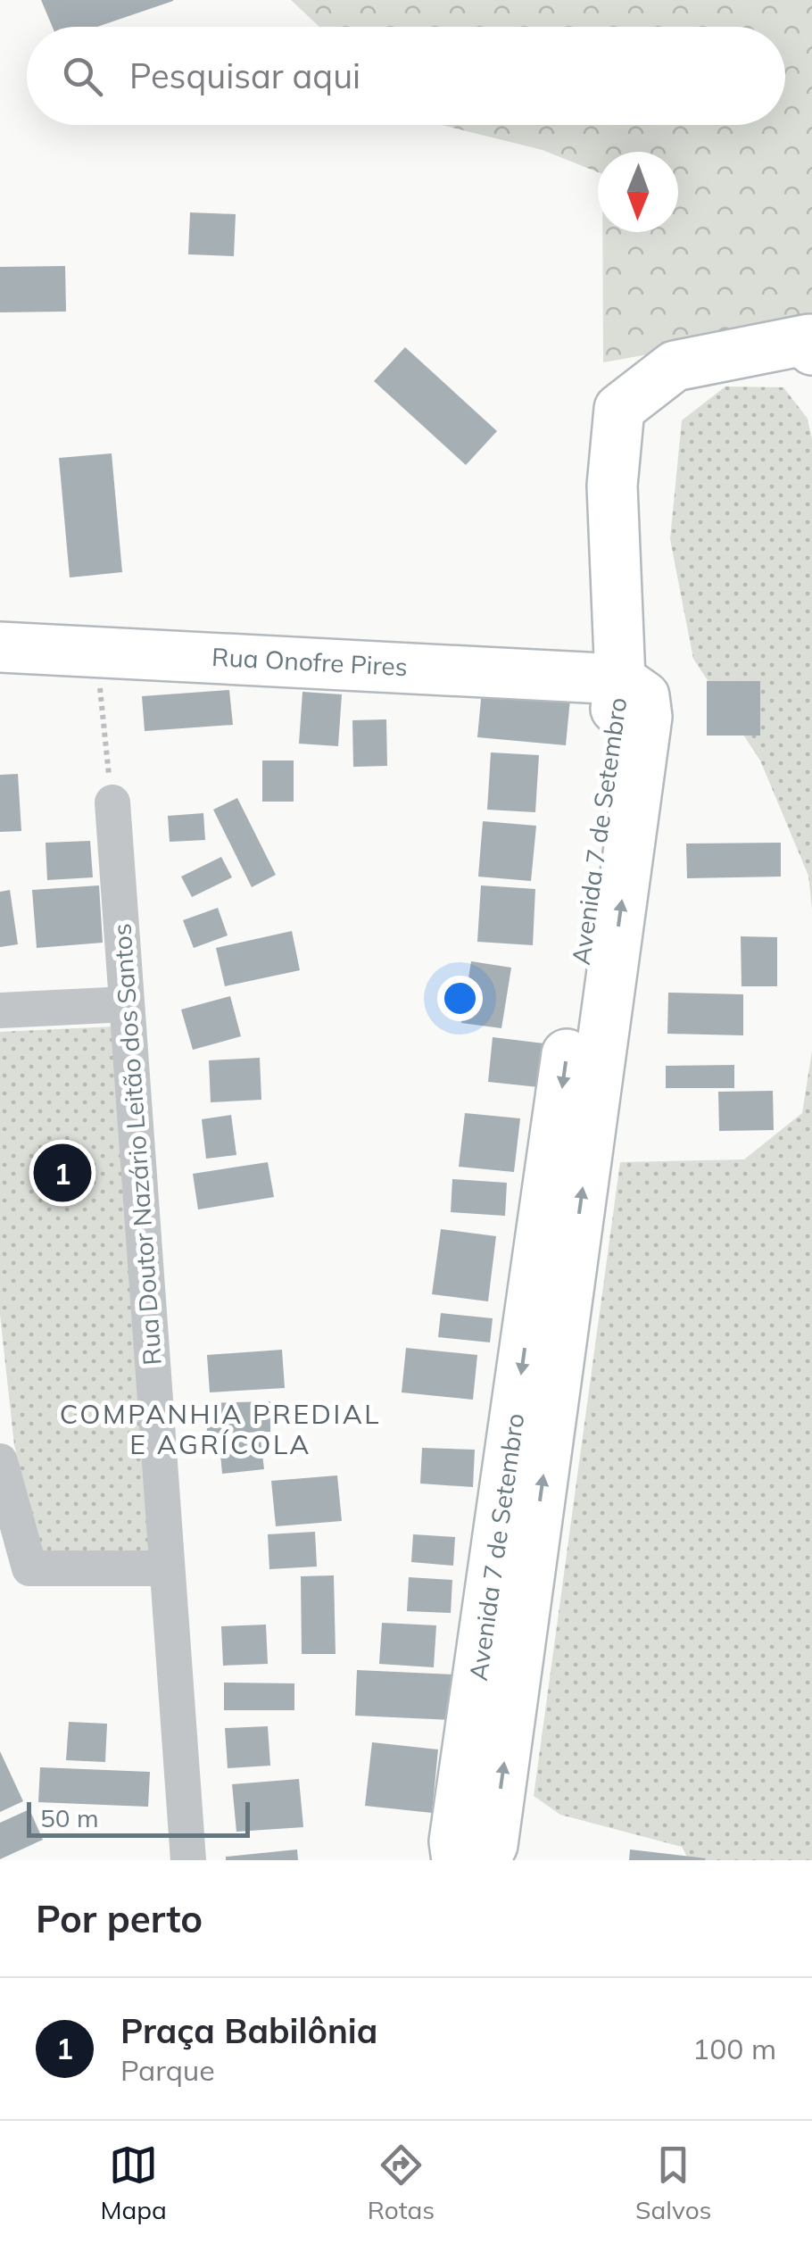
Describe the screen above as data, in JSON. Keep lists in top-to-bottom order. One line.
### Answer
{"streets":{"street":["Rua Onofre Pires","Avenida 7 de Setembro","Rua Doutor Nazário Leitão dos Santos"]},"crossings":[["Rua Onofre Pires","Avenida 7 de Setembro"]],"districts":["COMPANHIA PREDIAL E AGRÍCOLA"],"scale_bar":"50 m","north":"bottom","page":{"search":"Pesquisar aqui","pins":"1","scale":"50 m","heading":"Por perto","list":[{"mark":"1","name":"Praça Babilônia","note":"Parque","value":"100 m"}],"nav":["Mapa","Rotas","Salvos"]}}
